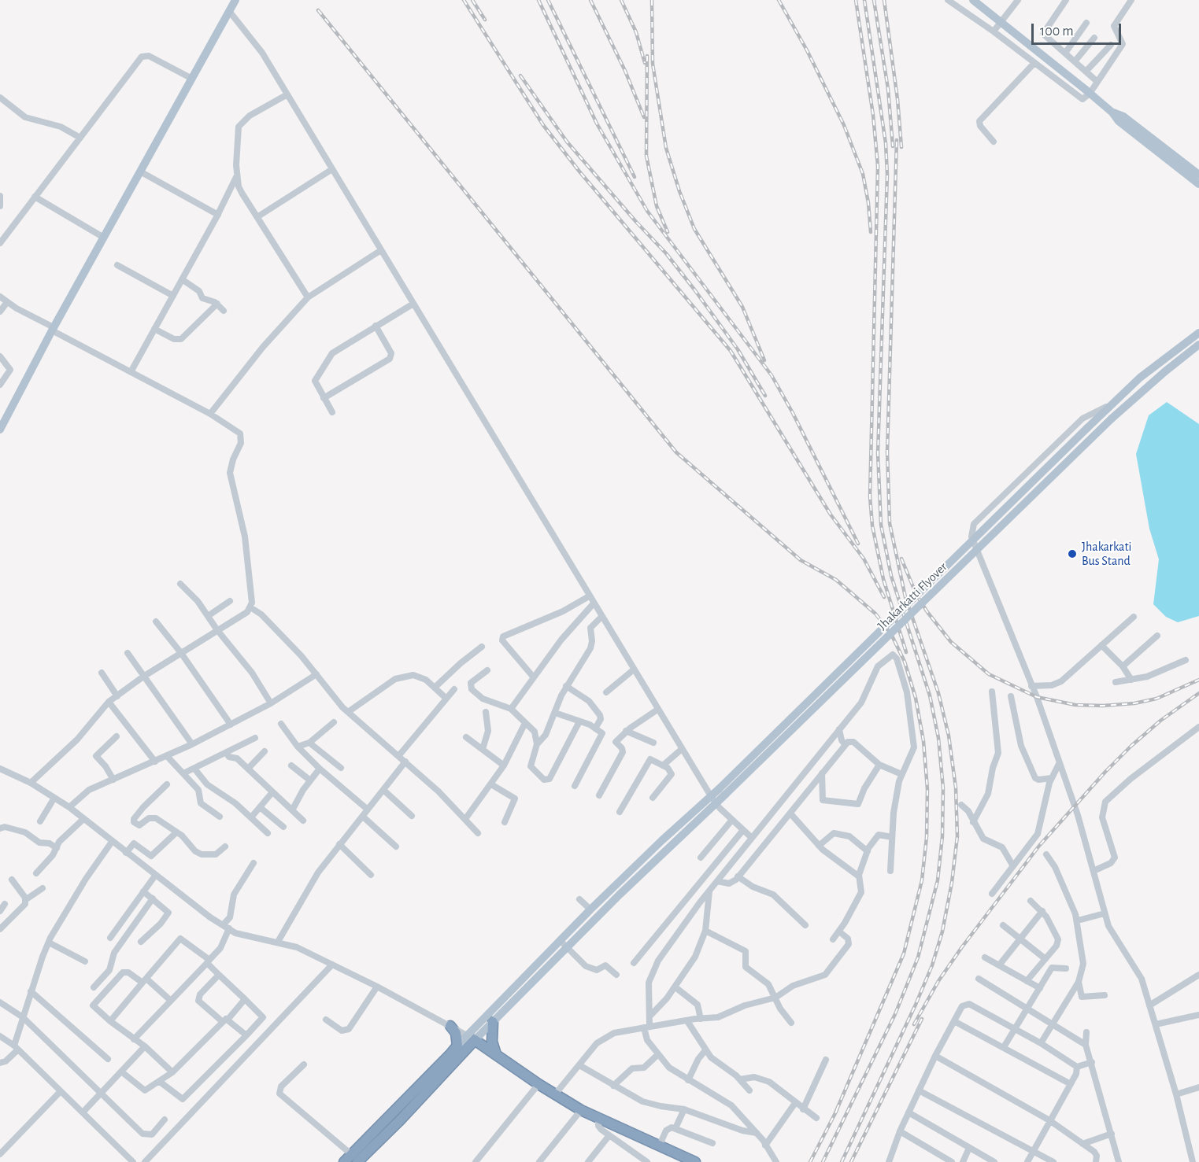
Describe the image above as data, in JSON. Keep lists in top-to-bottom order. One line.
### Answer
{"streets":{"main road":["Jhakarkatti Flyover"]},"places":["Jhakarkati Bus Stand"],"scale_bar":"100 m"}
